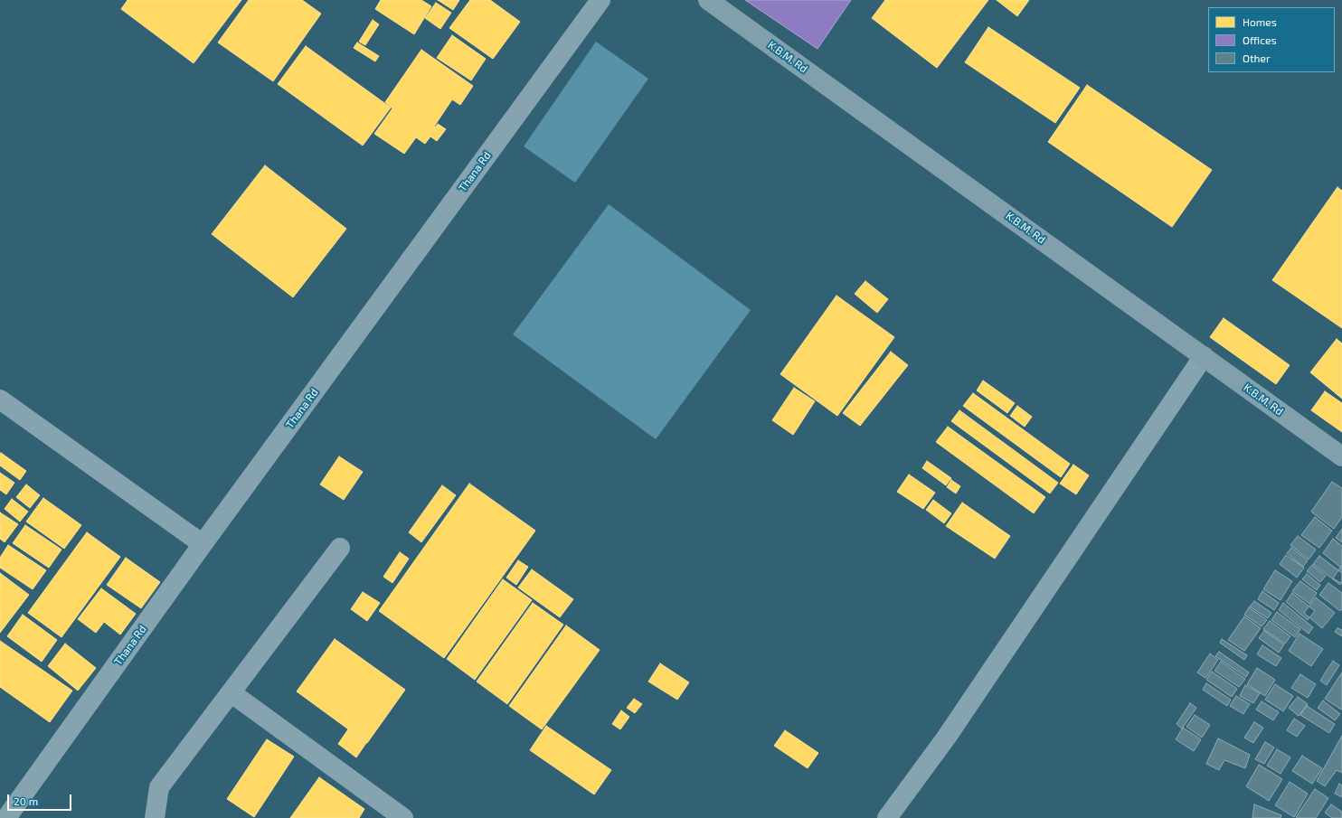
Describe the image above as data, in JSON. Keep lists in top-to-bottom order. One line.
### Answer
{"streets":{"street":["K.B.M. Rd","Thana Rd"]},"legend":["Homes","Offices","Other"],"scale_bar":"20 m"}
